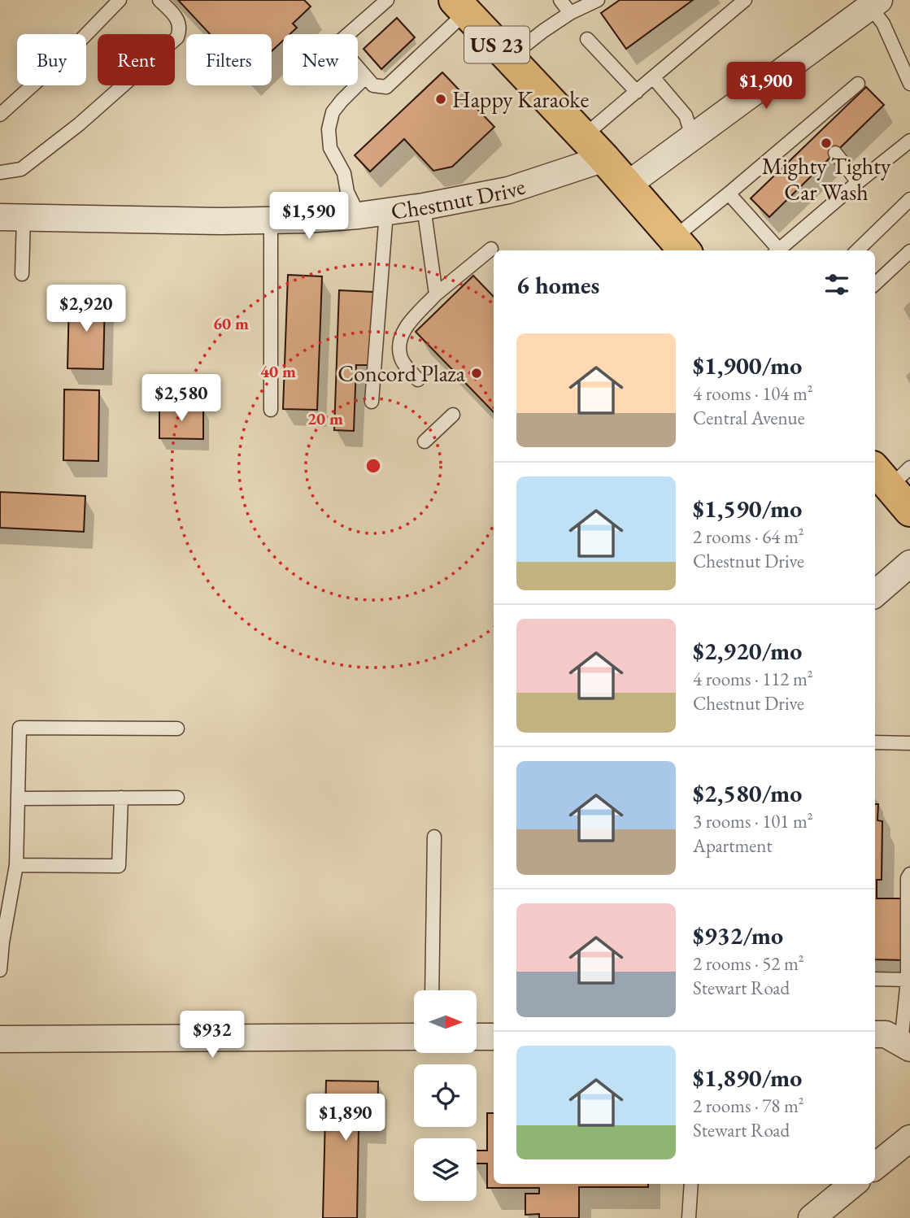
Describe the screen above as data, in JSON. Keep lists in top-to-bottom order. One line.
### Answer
{"streets":{"main road":["US 23"],"street":["Chestnut Drive"]},"crossings":[["US 23","Chestnut Drive"]],"places":["Happy Karaoke","Mighty Tighty Car Wash","Concord Plaza"],"north":"right","page":{"chip":["Buy","Rent","Filters","New"],"price":["$1,900","$1,590","$2,920","$2,580","$932","$1,890"],"heading":"6 homes","list":[{"name":"$1,900/mo","note":"4 rooms · 104 m² · Central Avenue"},{"name":"$1,590/mo","note":"2 rooms · 64 m² · Chestnut Drive"},{"name":"$2,920/mo","note":"4 rooms · 112 m² · Chestnut Drive"},{"name":"$2,580/mo","note":"3 rooms · 101 m² · Apartment"},{"name":"$932/mo","note":"2 rooms · 52 m² · Stewart Road"},{"name":"$1,890/mo","note":"2 rooms · 78 m² · Stewart Road"}]},"rings":["60 m","40 m","20 m"]}
